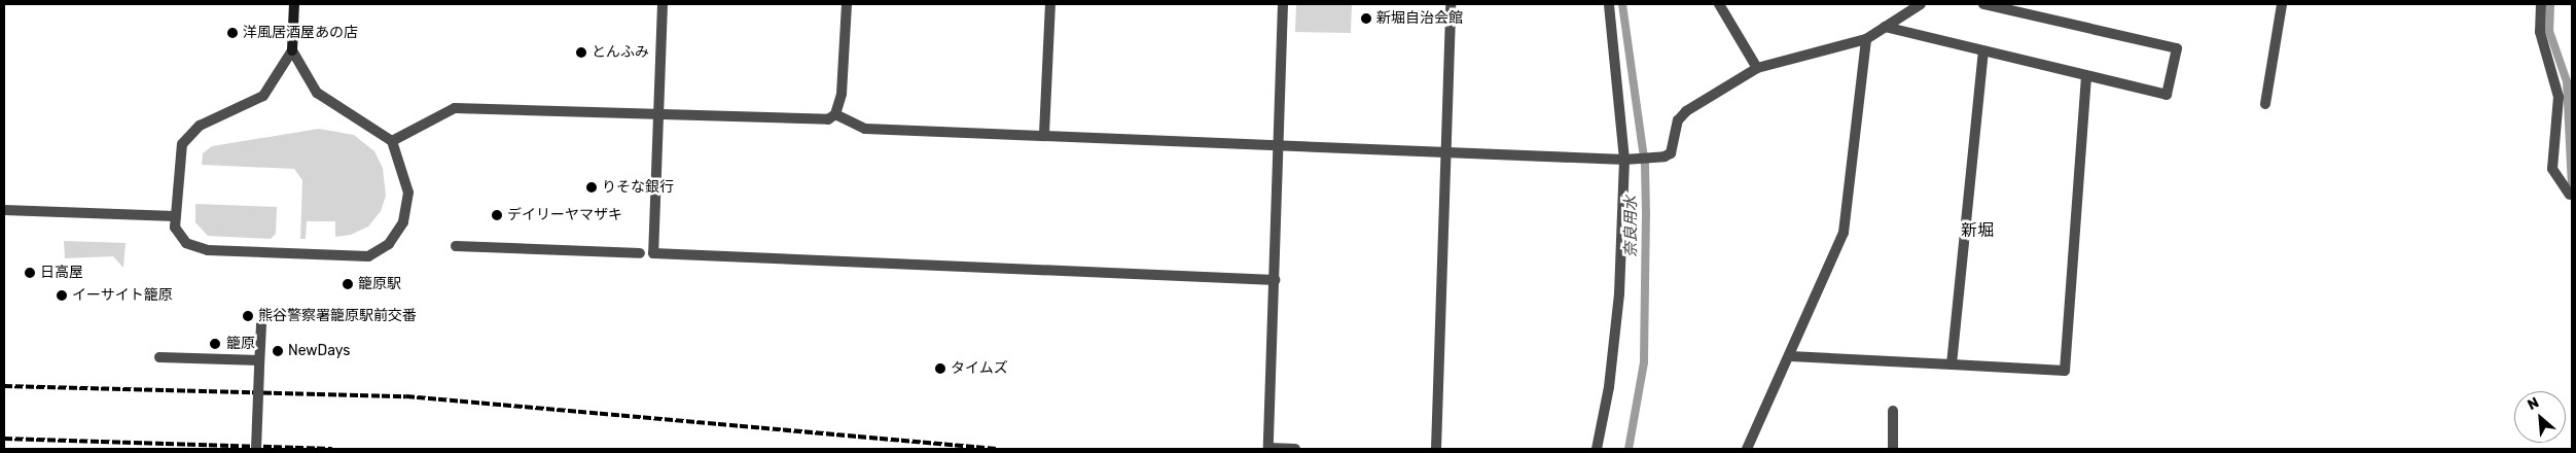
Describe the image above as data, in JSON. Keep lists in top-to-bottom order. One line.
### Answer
{"districts":["新堀"],"water":["奈良用水"],"places":["新堀自治会館","洋風居酒屋あの店","とんふみ","りそな銀行","デイリーヤマザキ","日高屋","籠原駅","イーサイト籠原","熊谷警察署籠原駅前交番","籠原","NewDays","タイムズ"],"north":"top left"}
